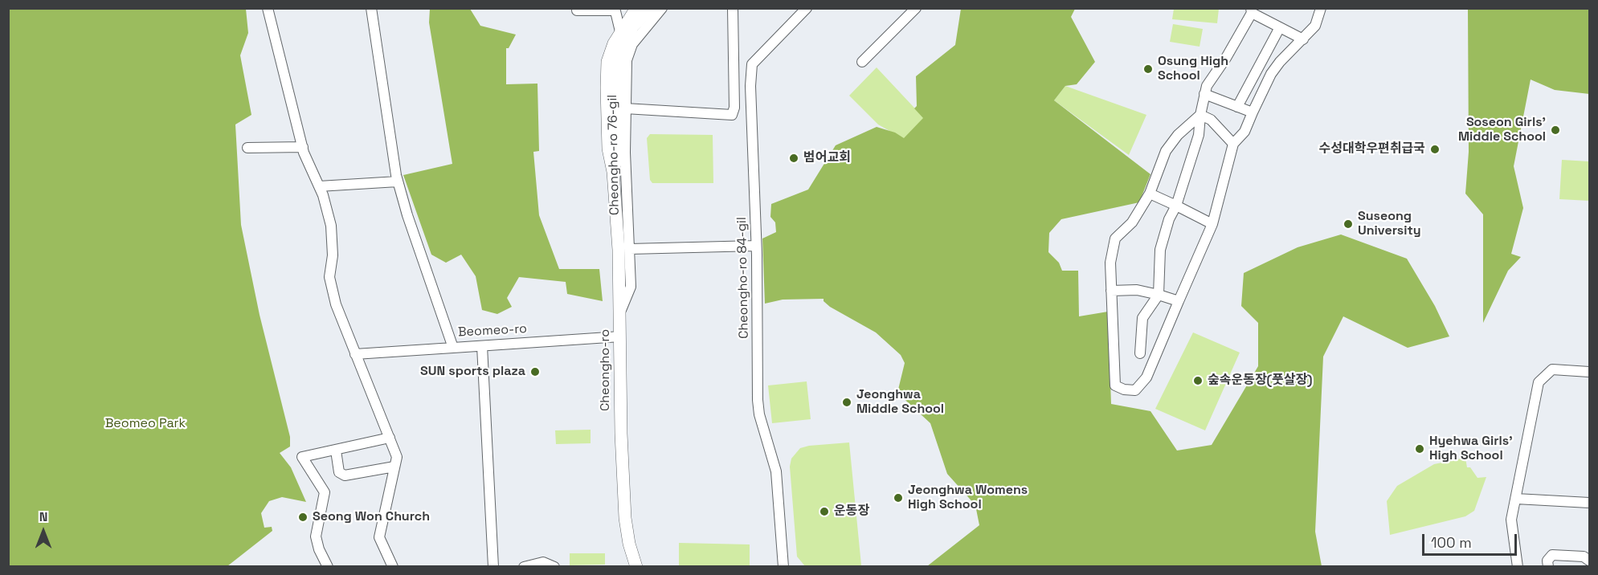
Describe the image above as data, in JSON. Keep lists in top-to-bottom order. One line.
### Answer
{"streets":{"main road":["Cheongho-ro"],"street":["Cheongho-ro 76-gil","Cheongho-ro 84-gil","Beomeo-ro"]},"crossings":[["Cheongho-ro 76-gil","Cheongho-ro"],["Beomeo-ro","Cheongho-ro"]],"parks":["Beomeo Park"],"places":["Osung High School","Soseon Girls' Middle School","수성대학우편취급국","범어교회","Suseong University","SUN sports plaza","숲속운동장(풋살장)","Jeonghwa Middle School","Hyehwa Girls' High School","Jeonghwa Womens High School","운동장","Seong Won Church"],"scale_bar":"100 m","north":"top"}
